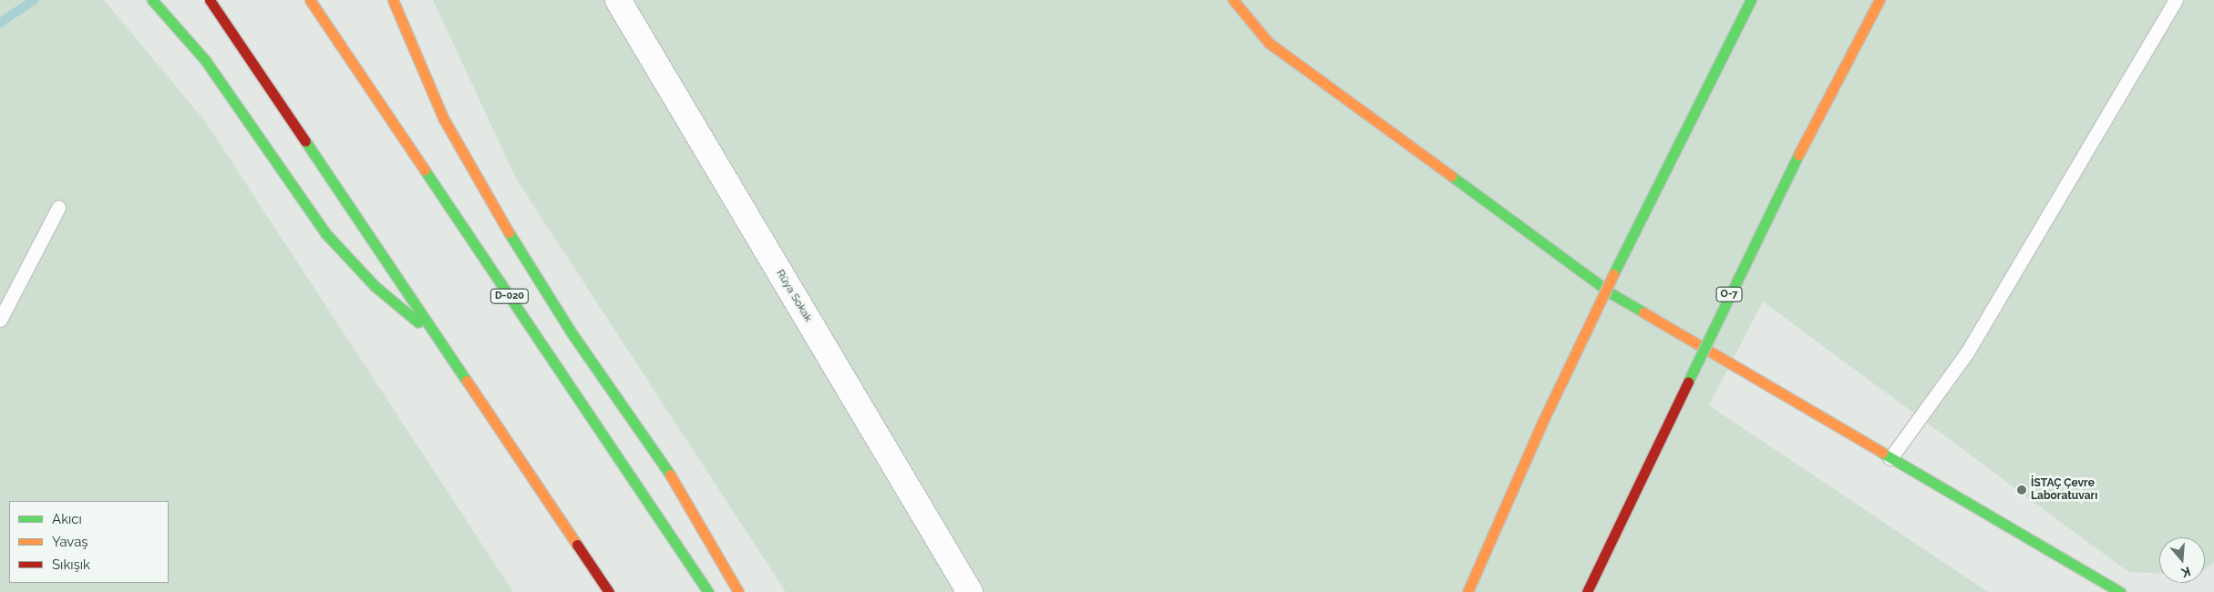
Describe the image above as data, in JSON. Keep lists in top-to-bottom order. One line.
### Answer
{"streets":{"main road":["O-7","D-020"],"street":["Rüya Sokak"]},"places":["İSTAÇ Çevre Laboratuvarı"],"legend":["Akıcı","Yavaş","Sıkışık"],"north":"bottom"}
